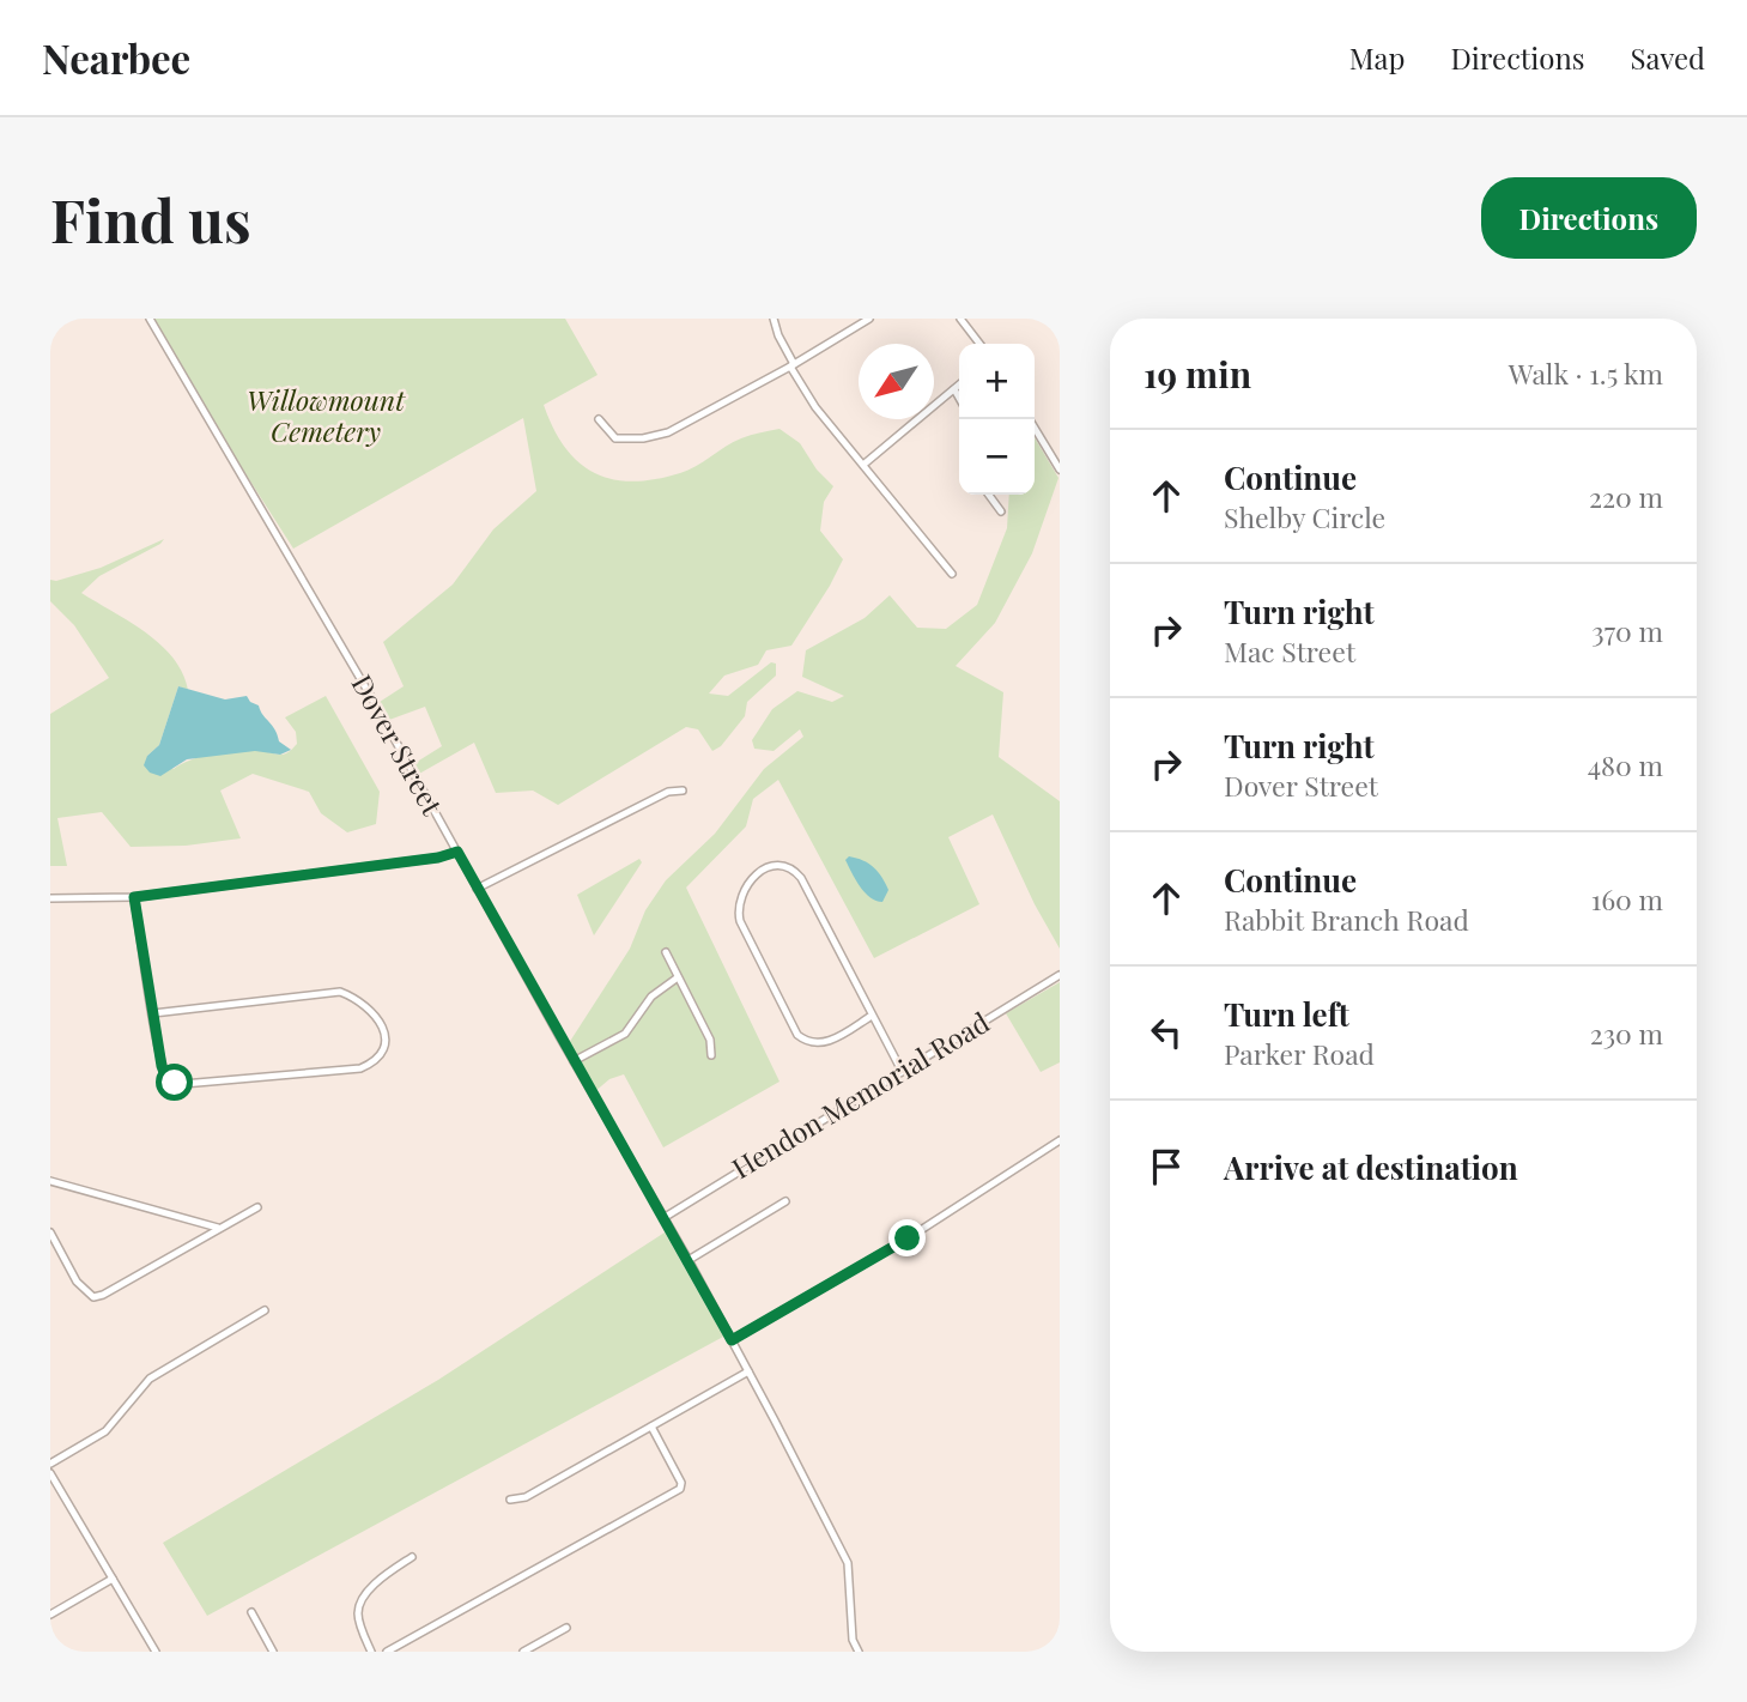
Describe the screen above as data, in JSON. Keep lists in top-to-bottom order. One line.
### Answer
{"streets":{"street":["Dover Street","Hendon Memorial Road"]},"crossings":[["Dover Street","Hendon Memorial Road"]],"parks":["Willowmount Cemetery"],"north":"bottom left","page":{"header":"Nearbee","nav":["Map","Directions","Saved"],"buttons":"Directions","title":"Find us","heading":["19 min","Walk · 1.5 km"],"map_buttons":["+","−"],"list":[["Continue","Shelby Circle","220 m"],["Turn right","Mac Street","370 m"],["Turn right","Dover Street","480 m"],["Continue","Rabbit Branch Road","160 m"],["Turn left","Parker Road","230 m"],"Arrive at destination"]}}
